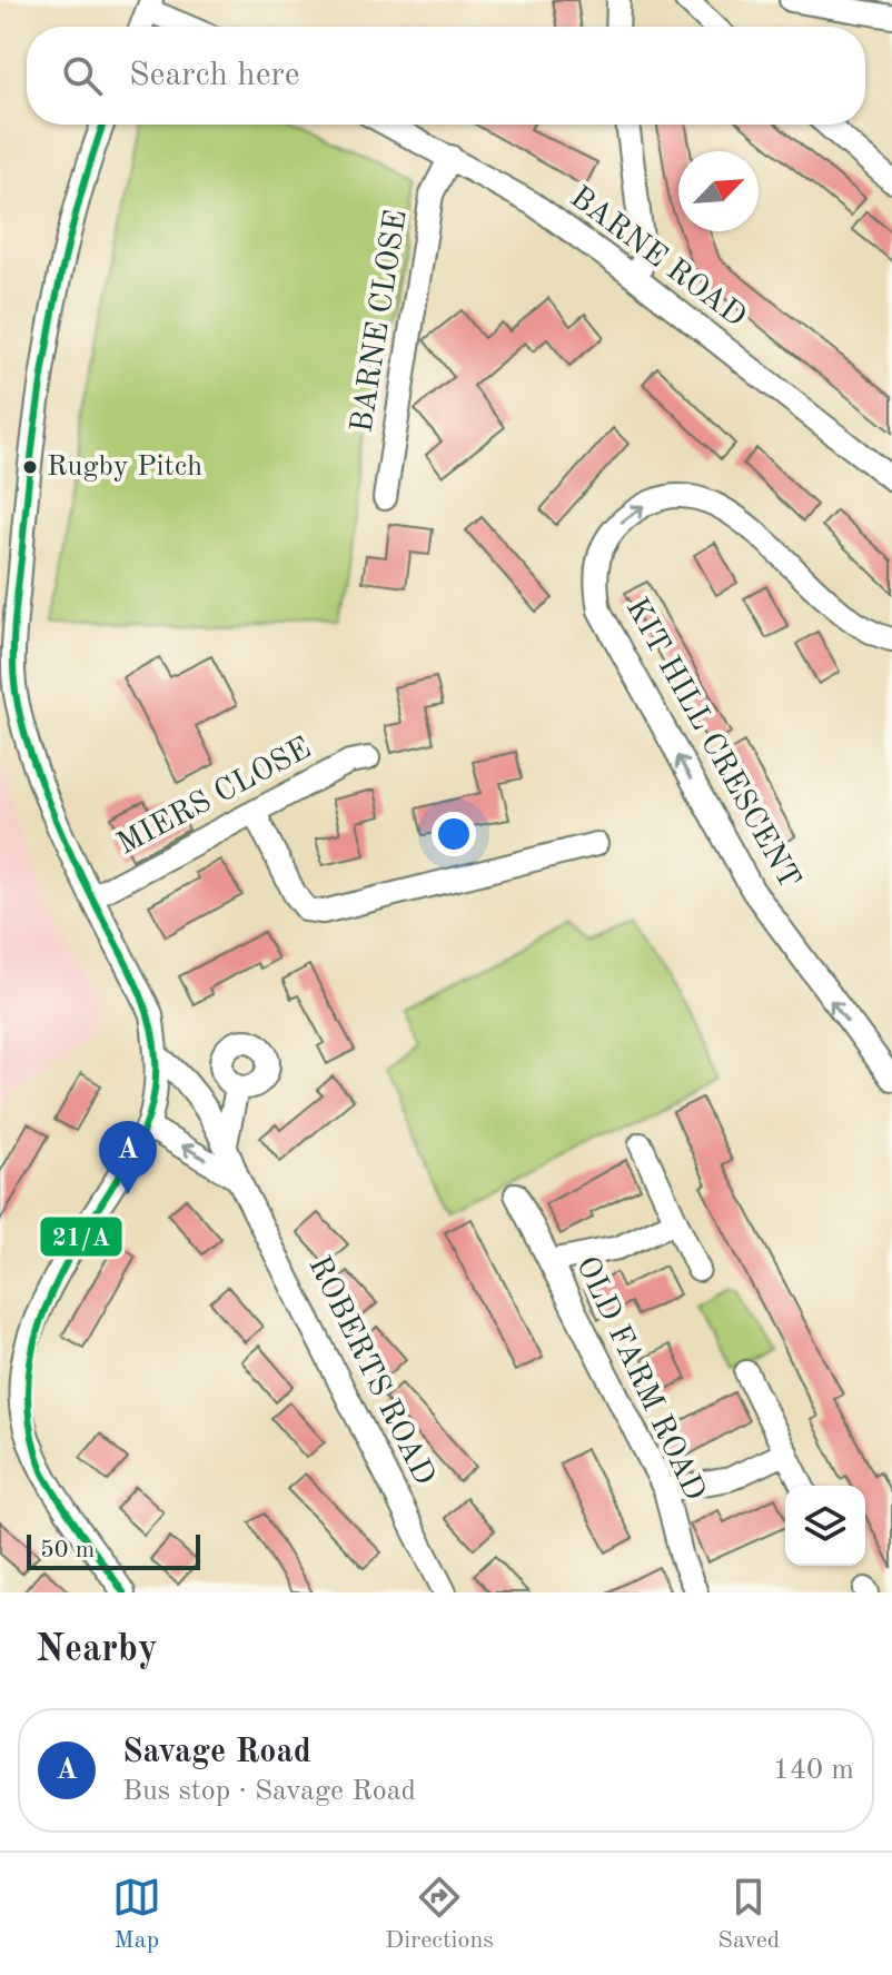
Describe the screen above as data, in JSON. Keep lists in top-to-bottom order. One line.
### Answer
{"streets":{"street":["BARNE ROAD","BARNE CLOSE","KIT HILL CRESCENT","MIERS CLOSE","ROBERTS ROAD","OLD FARM ROAD"]},"crossings":[["BARNE ROAD","BARNE CLOSE"]],"places":["Rugby Pitch"],"lines":["transit line 21/A"],"scale_bar":"50 m","north":"top right","page":{"search":"Search here","pins":"A","scale":"50 m","heading":"Nearby","list":[{"mark":"A","name":"Savage Road","note":"Bus stop · Savage Road","value":"140 m"}],"nav":["Map","Directions","Saved"]}}
